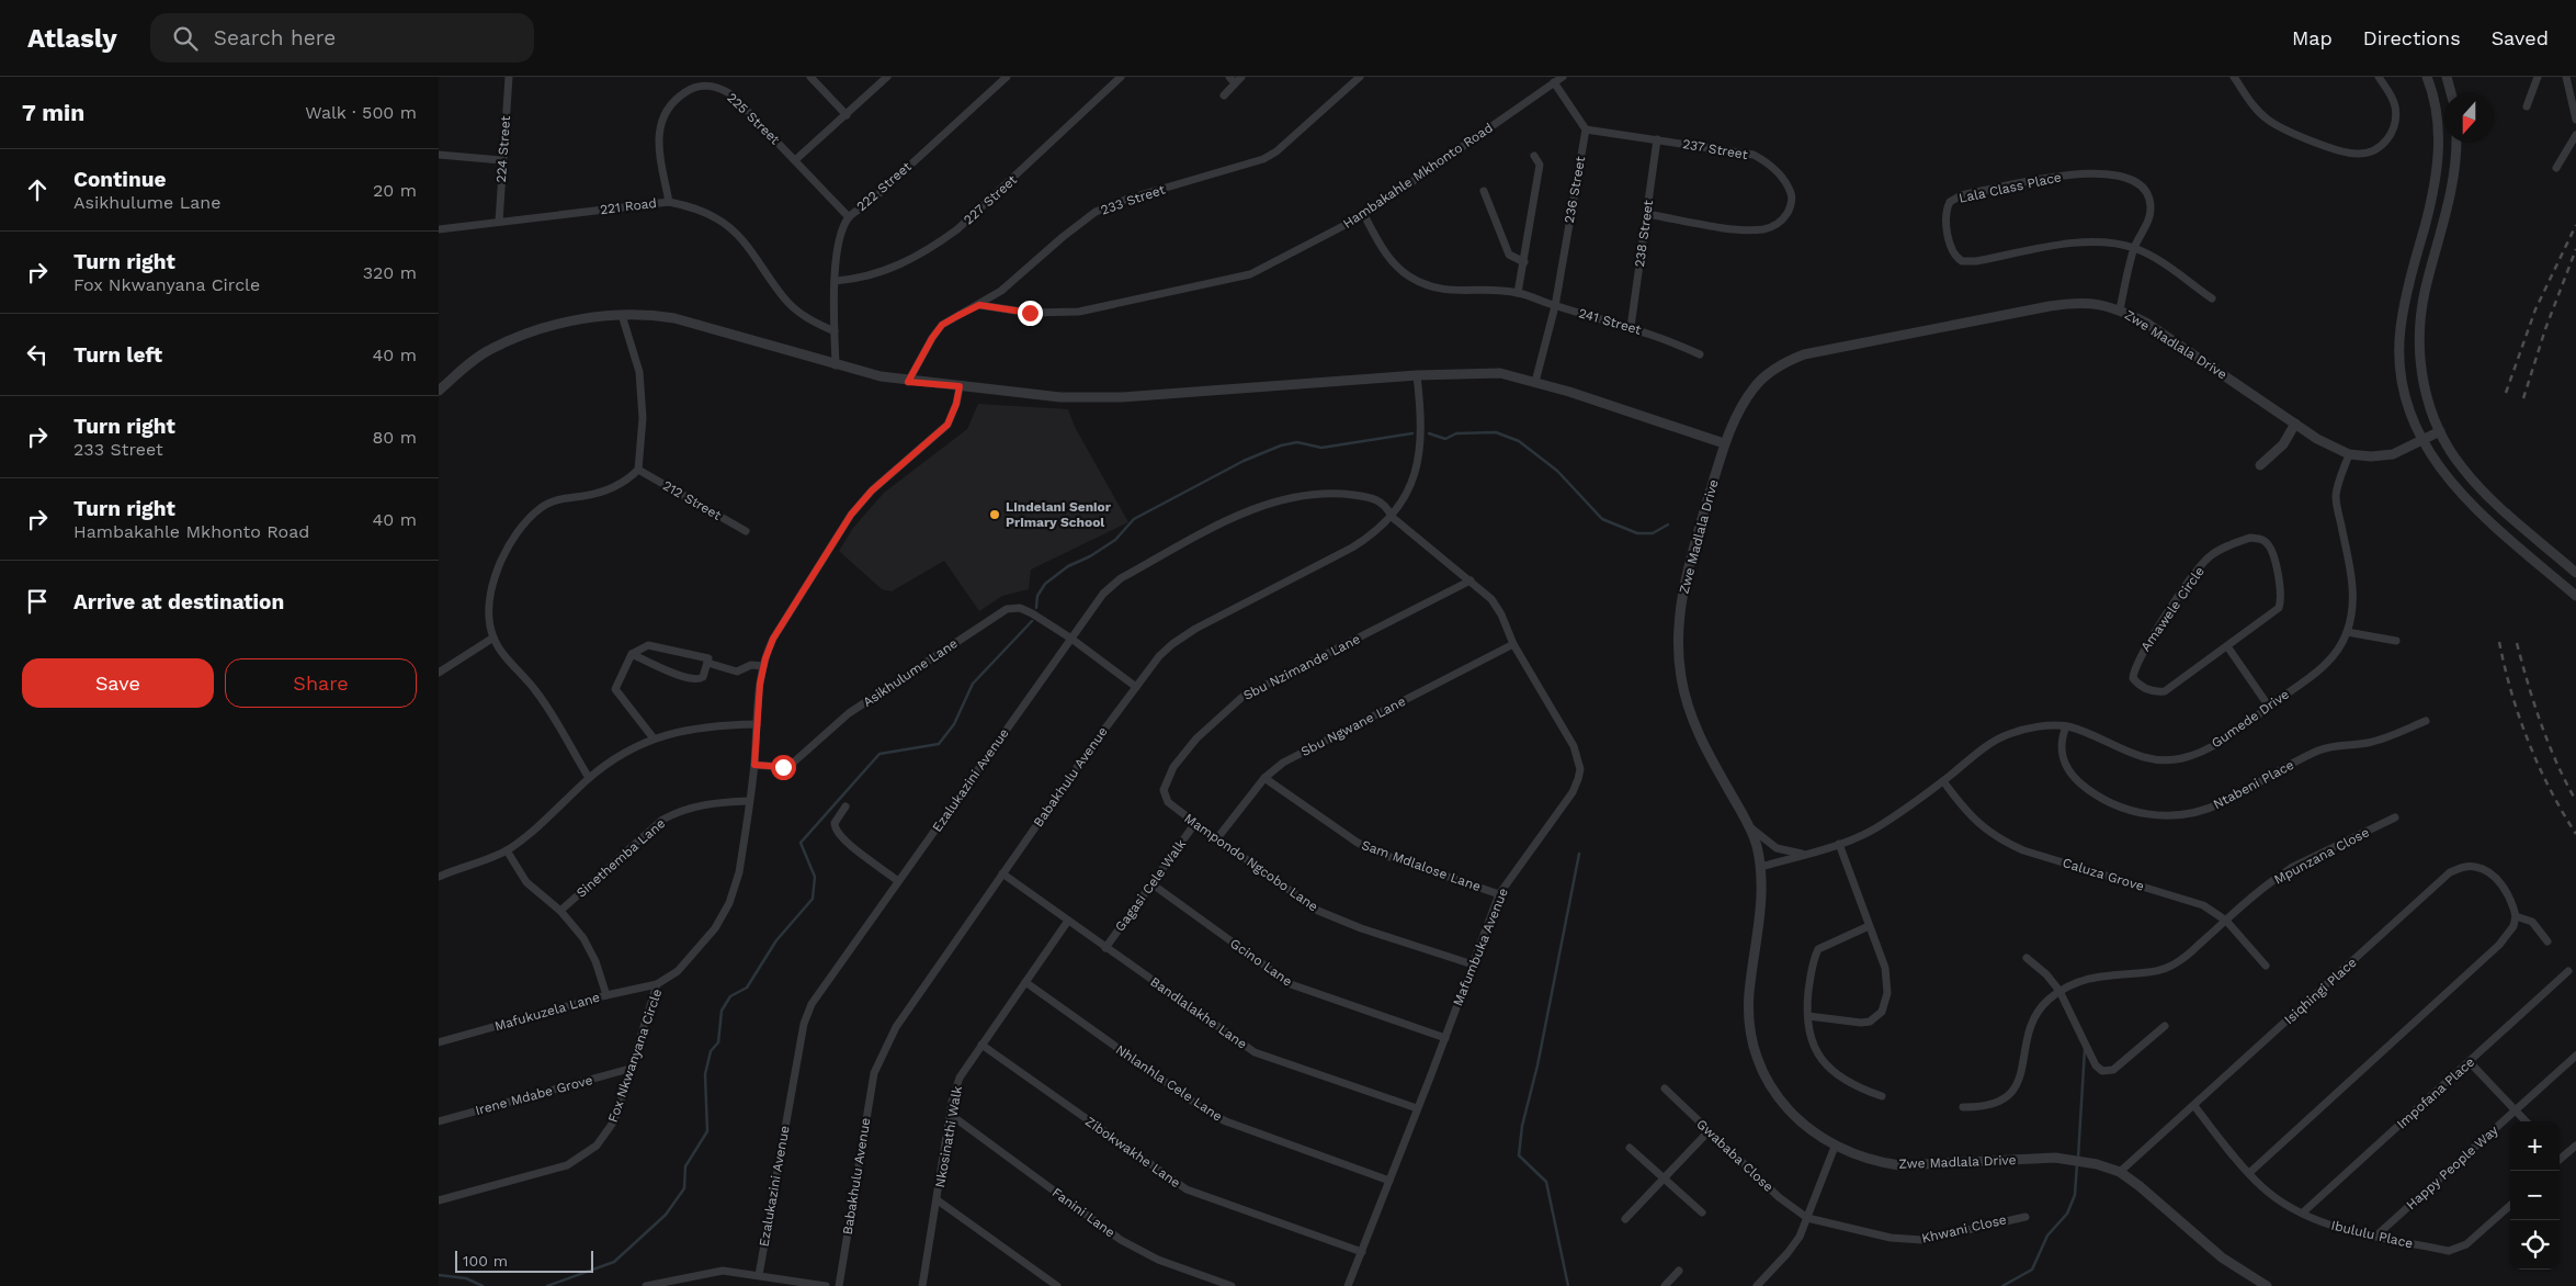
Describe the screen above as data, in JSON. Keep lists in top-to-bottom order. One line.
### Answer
{"streets":{"street":["225 Street","224 Street","237 Street","Hambakahle Mkhonto Road","222 Street","Lala Class Place","236 Street","227 Street","233 Street","221 Road","238 Street","241 Street","Zwe Madlala Drive","212 Street","Amawele Circle","Sbu Nzimande Lane","Asikhulume Lane","Gumede Drive","Sbu Ngwane Lane","Babakhulu Avenue","Ezalukazini Avenue","Ntabeni Place","Mpunzana Close","Sinethemba Lane","Mampondo Ngcobo Lane","Sam Mdlalose Lane","Caluza Grove","Gagasi Cele Walk","Mafumbuka Avenue","Gcino Lane","Isiqhingi Place","Mafukuzela Lane","Bandlalakhe Lane","Fox Nkwanyana Circle","Nhlanhla Cele Lane","Impofana Place","Irene Mdabe Grove","Nkosinathi Walk","Zibokwakhe Lane","Gwababa Close","Happy People Way","Fanini Lane","Khwani Close","Ibululu Place"]},"crossings":[["225 Street","222 Street"],["225 Street","221 Road"],["224 Street","221 Road"],["237 Street","236 Street"],["237 Street","238 Street"],["Hambakahle Mkhonto Road","233 Street"],["Hambakahle Mkhonto Road","241 Street"],["222 Street","227 Street"],["222 Street","221 Road"],["Lala Class Place","Zwe Madlala Drive"],["236 Street","241 Street"],["238 Street","241 Street"],["Zwe Madlala Drive","Gumede Drive"],["Zwe Madlala Drive","Isiqhingi Place"],["Sbu Nzimande Lane","Mampondo Ngcobo Lane"],["Sbu Nzimande Lane","Mafumbuka Avenue"],["Asikhulume Lane","Babakhulu Avenue"],["Asikhulume Lane","Ezalukazini Avenue"],["Asikhulume Lane","Fox Nkwanyana Circle"],["Gumede Drive","Ntabeni Place"],["Gumede Drive","Caluza Grove"],["Sbu Ngwane Lane","Mampondo Ngcobo Lane"],["Sbu Ngwane Lane","Sam Mdlalose Lane"],["Sbu Ngwane Lane","Mafumbuka Avenue"],["Babakhulu Avenue","Ezalukazini Avenue"],["Babakhulu Avenue","Mafumbuka Avenue"],["Babakhulu Avenue","Bandlalakhe Lane"],["Ezalukazini Avenue","Mafumbuka Avenue"],["Mpunzana Close","Caluza Grove"],["Sinethemba Lane","Fox Nkwanyana Circle"],["Mampondo Ngcobo Lane","Gagasi Cele Walk"],["Mampondo Ngcobo Lane","Mafumbuka Avenue"],["Sam Mdlalose Lane","Mafumbuka Avenue"],["Gagasi Cele Walk","Gcino Lane"],["Gagasi Cele Walk","Bandlalakhe Lane"],["Mafumbuka Avenue","Gcino Lane"],["Mafumbuka Avenue","Bandlalakhe Lane"],["Mafumbuka Avenue","Nhlanhla Cele Lane"],["Mafumbuka Avenue","Zibokwakhe Lane"],["Isiqhingi Place","Ibululu Place"],["Mafukuzela Lane","Fox Nkwanyana Circle"],["Bandlalakhe Lane","Nkosinathi Walk"],["Fox Nkwanyana Circle","Irene Mdabe Grove"],["Nhlanhla Cele Lane","Nkosinathi Walk"],["Impofana Place","Ibululu Place"],["Nkosinathi Walk","Zibokwakhe Lane"],["Nkosinathi Walk","Fanini Lane"],["Gwababa Close","Khwani Close"],["Happy People Way","Ibululu Place"]],"places":["Lindelani Senior Primary School"],"scale_bar":"100 m","north":"bottom","page":{"header":"Atlasly","search":"Search here","nav":["Map","Directions","Saved"],"heading":["7 min","Walk · 500 m"],"list":[["Continue","Asikhulume Lane","20 m"],["Turn right","Fox Nkwanyana Circle","320 m"],["Turn left","40 m"],["Turn right","233 Street","80 m"],["Turn right","Hambakahle Mkhonto Road","40 m"],"Arrive at destination"],"buttons":["Save","Share"],"map_buttons":["+","−"],"scale":"100 m"}}
